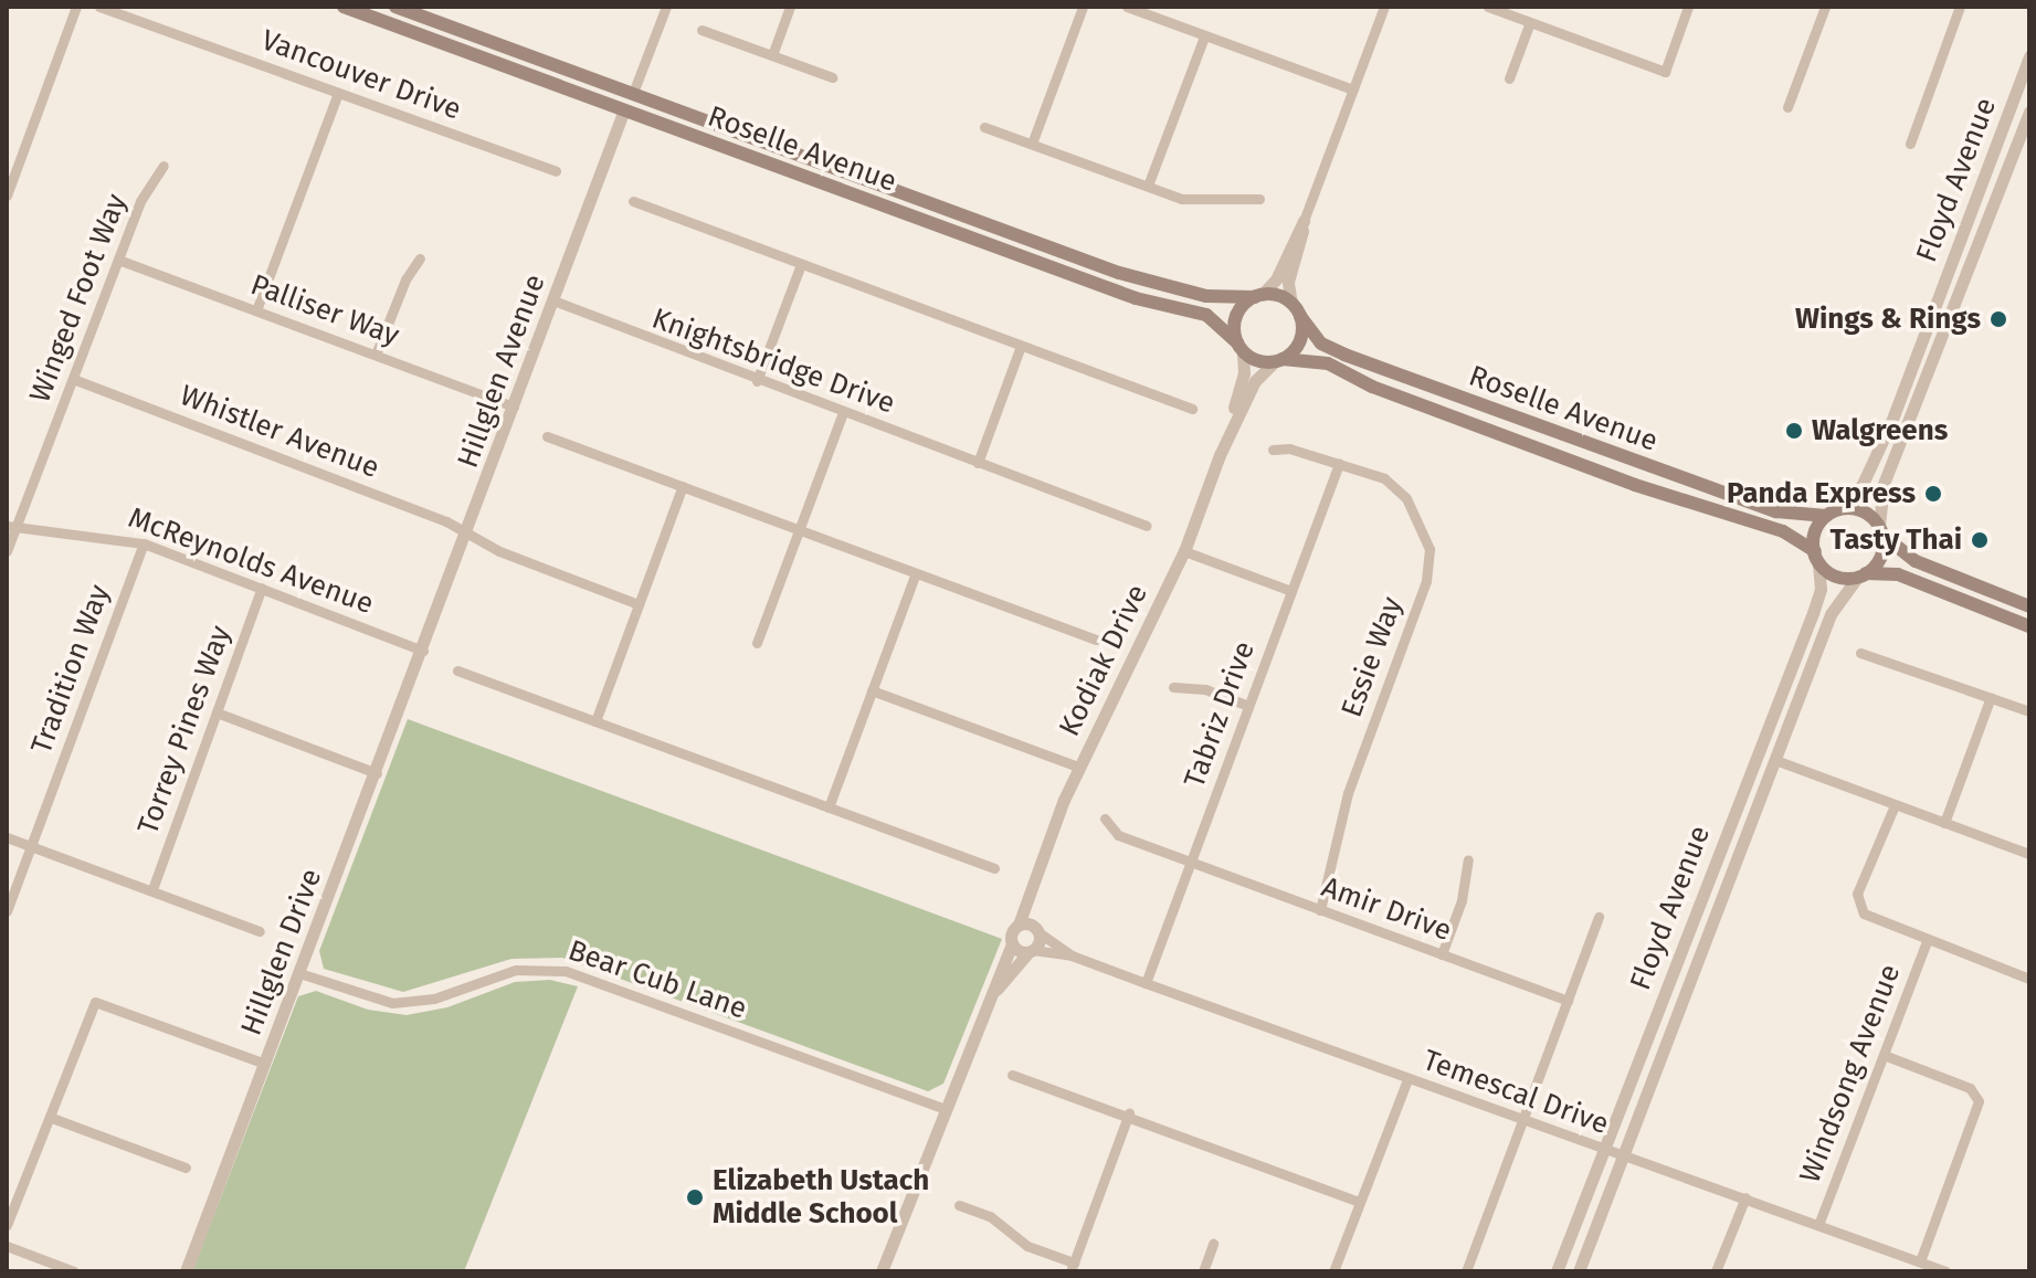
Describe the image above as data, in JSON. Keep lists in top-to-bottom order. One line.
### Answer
{"streets":{"main road":["Roselle Avenue"],"street":["Vancouver Drive","Floyd Avenue","Winged Foot Way","Palliser Way","Knightsbridge Drive","Hillglen Avenue","Whistler Avenue","McReynolds Avenue","Essie Way","Kodiak Drive","Tradition Way","Tabriz Drive","Torrey Pines Way","Amir Drive","Hillglen Drive","Bear Cub Lane","Windsong Avenue","Temescal Drive"]},"crossings":[["Roselle Avenue","Floyd Avenue"],["Roselle Avenue","Hillglen Avenue"],["Roselle Avenue","Kodiak Drive"],["Floyd Avenue","Temescal Drive"],["Winged Foot Way","Palliser Way"],["Winged Foot Way","Whistler Avenue"],["Winged Foot Way","McReynolds Avenue"],["Palliser Way","Hillglen Avenue"],["Knightsbridge Drive","Hillglen Avenue"],["Hillglen Avenue","Whistler Avenue"],["Hillglen Avenue","McReynolds Avenue"],["Hillglen Avenue","Hillglen Drive"],["McReynolds Avenue","Tradition Way"],["McReynolds Avenue","Torrey Pines Way"],["McReynolds Avenue","Hillglen Drive"],["Essie Way","Tabriz Drive"],["Essie Way","Amir Drive"],["Kodiak Drive","Temescal Drive"],["Tabriz Drive","Amir Drive"],["Tabriz Drive","Temescal Drive"],["Hillglen Drive","Bear Cub Lane"],["Windsong Avenue","Temescal Drive"]],"places":["Wings & Rings","Walgreens","Panda Express","Tasty Thai","Elizabeth Ustach Middle School"]}
